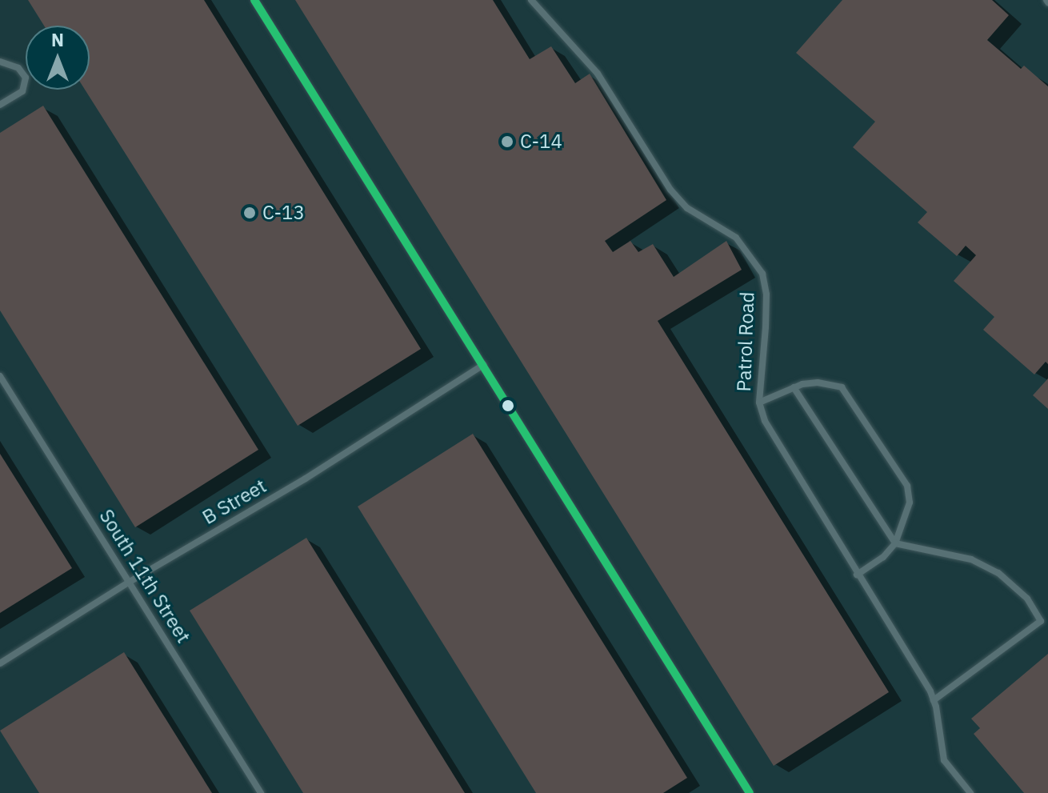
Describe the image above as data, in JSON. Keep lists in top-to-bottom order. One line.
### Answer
{"streets":{"lane":["Patrol Road","B Street","South 11th Street"]},"crossings":[["B Street","South 11th Street"]],"places":["C-14","C-13"],"north":"top"}
